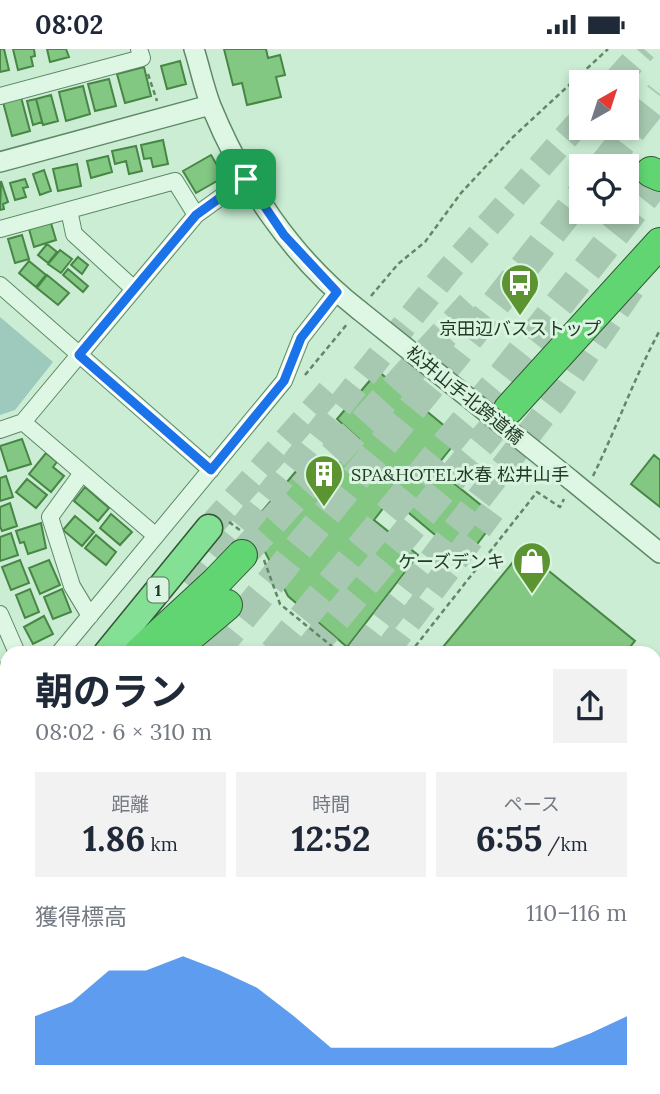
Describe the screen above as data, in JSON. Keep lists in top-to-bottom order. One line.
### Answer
{"streets":{"highway":["1"],"street":["松井山手北跨道橋"]},"places":{"bus stop":["京田辺バスストップ"],"building":["SPA&HOTEL水春 松井山手"],"shop":["ケーズデンキ"]},"north":"top right","page":{"status":"08:02","heading":["朝のラン","08:02 · 6 × 310 m"],"stats":[["距離","1.86 km"],["時間","12:52"],["ペース","6:55 /km"]],"chart":["獲得標高","110–116 m"]}}
